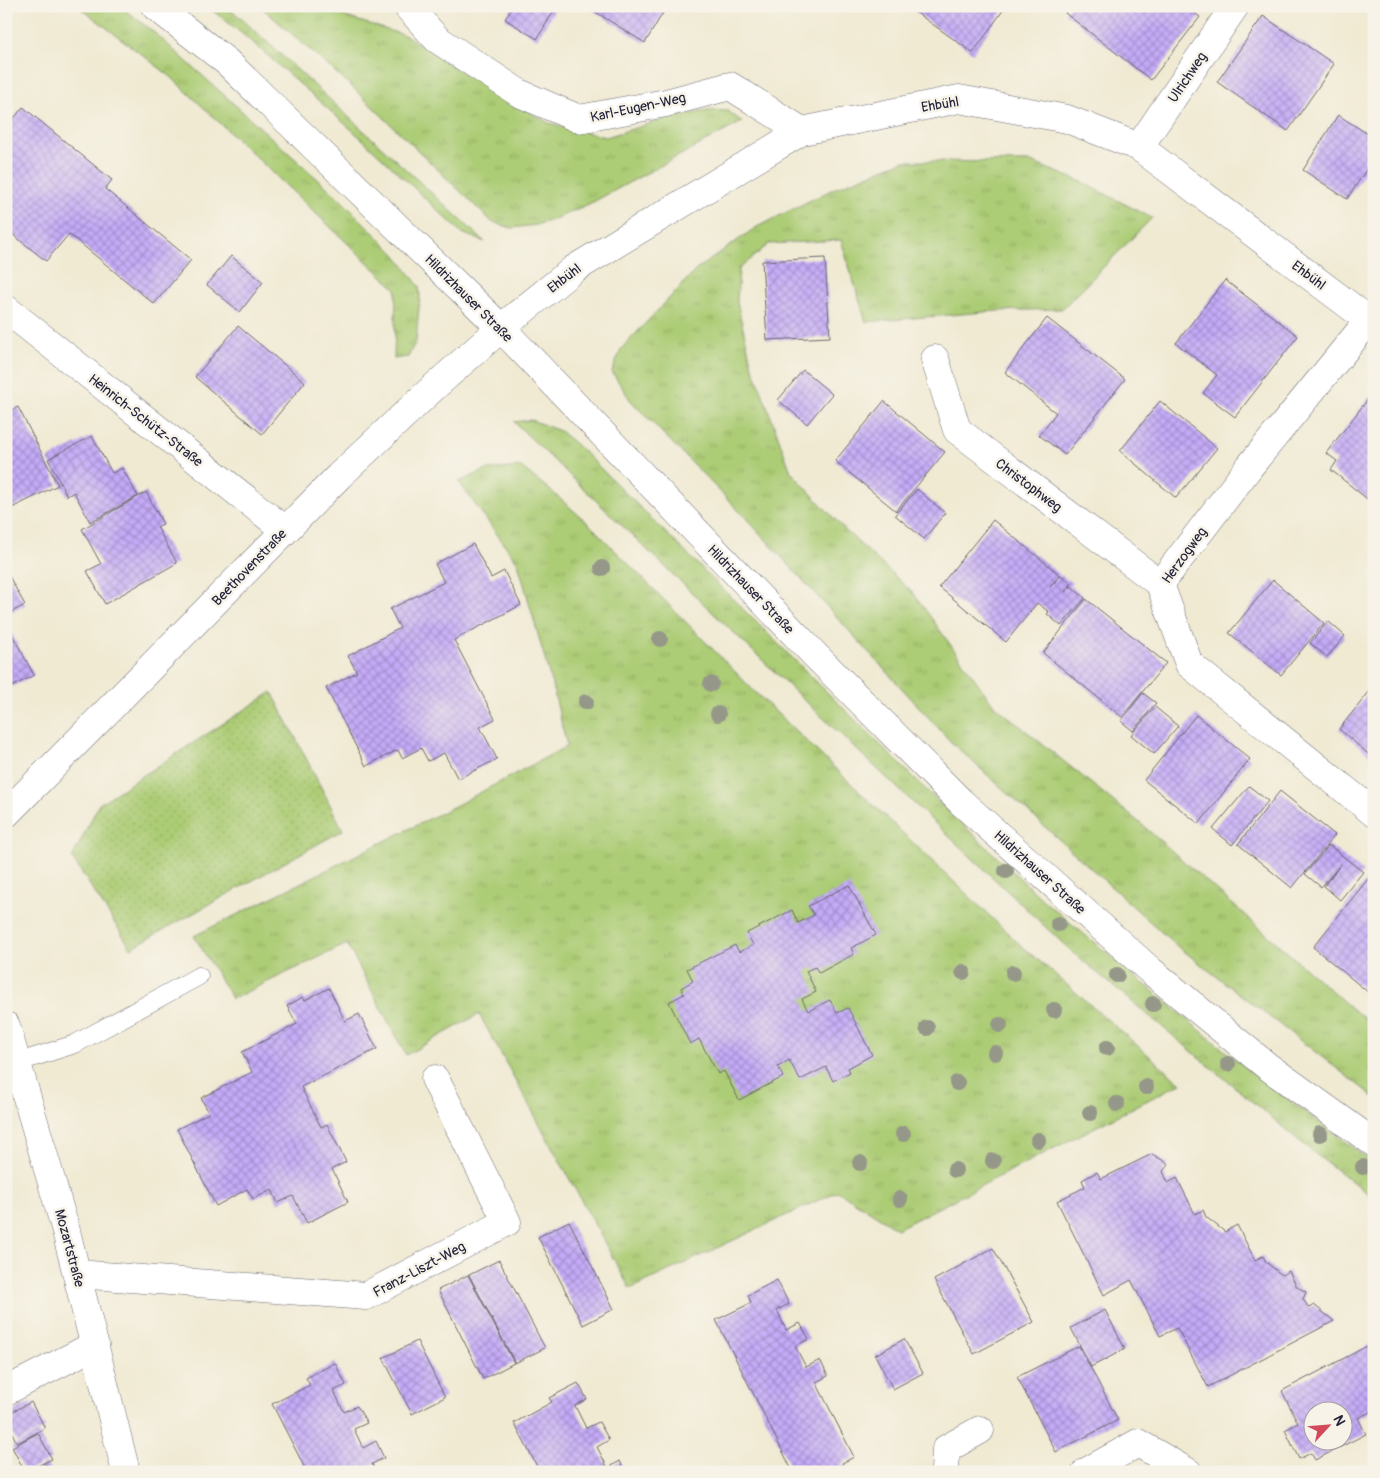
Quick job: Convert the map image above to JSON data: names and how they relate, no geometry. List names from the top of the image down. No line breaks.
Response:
{"streets":{"street":["Ulrichweg","Ehbühl","Karl-Eugen-Weg","Hildrizhauser Straße","Heinrich-Schütz-Straße","Christophweg","Herzogweg","Beethovenstraße","Mozartstraße","Franz-Liszt-Weg"]},"crossings":[["Ulrichweg","Ehbühl"],["Ehbühl","Karl-Eugen-Weg"],["Ehbühl","Hildrizhauser Straße"],["Ehbühl","Herzogweg"],["Ehbühl","Beethovenstraße"],["Hildrizhauser Straße","Beethovenstraße"],["Heinrich-Schütz-Straße","Beethovenstraße"],["Christophweg","Herzogweg"],["Mozartstraße","Franz-Liszt-Weg"]],"north":"top right"}
